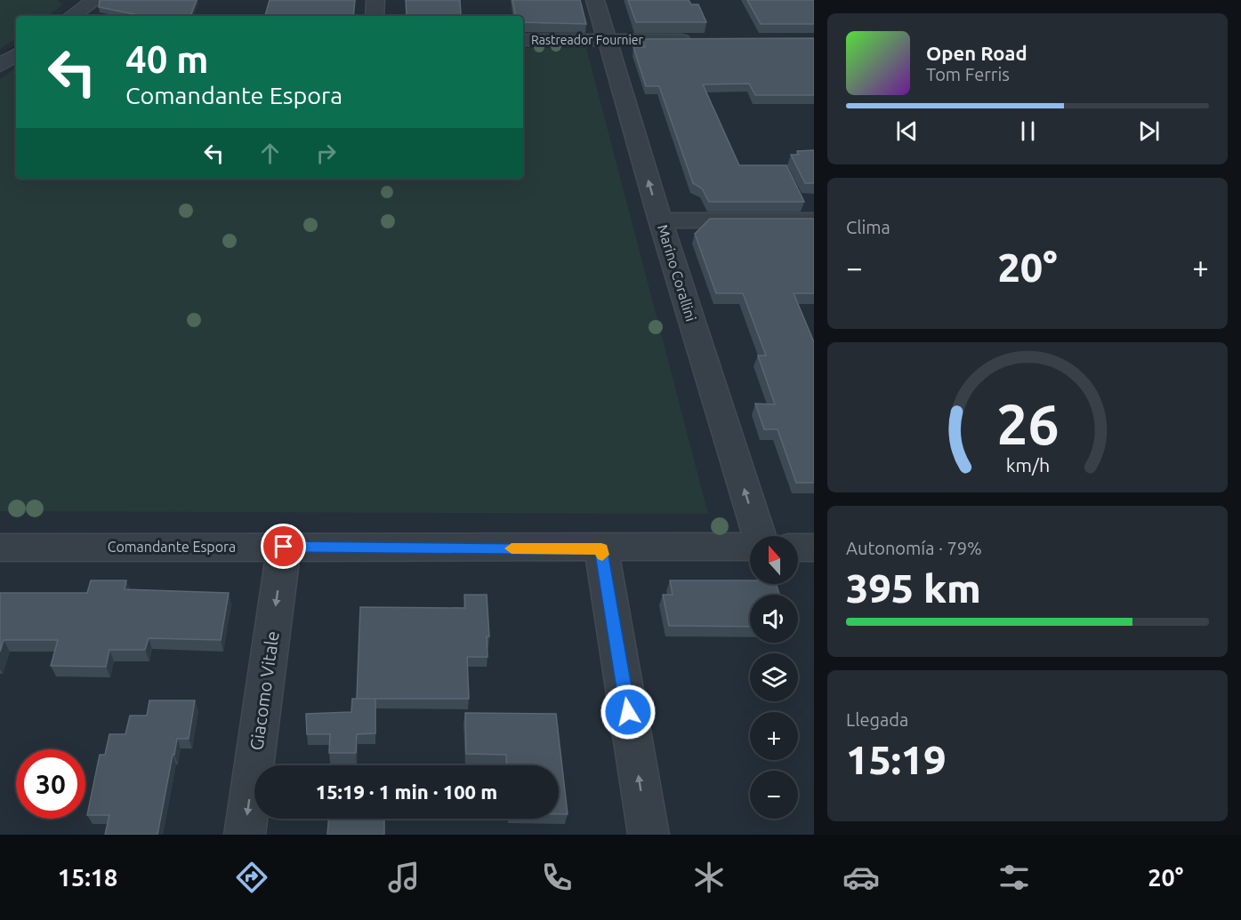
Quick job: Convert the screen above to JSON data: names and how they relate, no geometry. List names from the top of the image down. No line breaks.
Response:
{"streets":{"street":["Rastreador Fournier","Marino Corallini","Comandante Espora","Giacomo Vitale"]},"crossings":[["Rastreador Fournier","Marino Corallini"],["Comandante Espora","Giacomo Vitale"]],"one_way":["Marino Corallini","Giacomo Vitale"],"north":"top","page":{"turn":["40 m","Comandante Espora"],"song":["Open Road","Tom Ferris"],"tile":["Clima",["Autonomía · 79%","395 km"],["Llegada","15:19"]],"heat":["−","20°","+"],"map_buttons":["+","−"],"limit":"30","trip":"15:19 · 1 min · 100 m","tabs":["15:18","20°"],"gauge":["26","km/h"]}}
